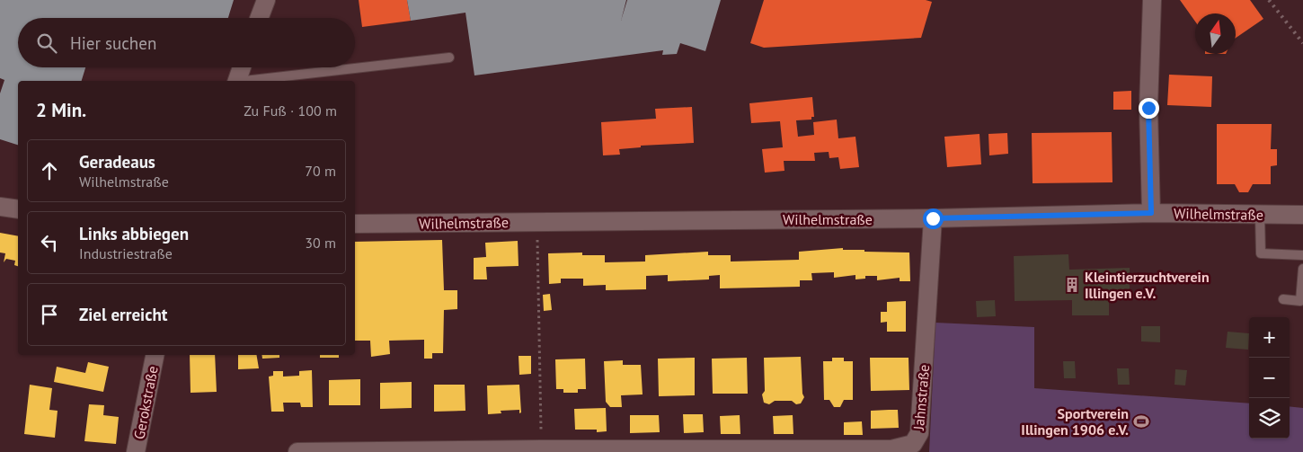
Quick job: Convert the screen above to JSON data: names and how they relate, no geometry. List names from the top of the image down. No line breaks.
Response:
{"streets":{"street":["Wilhelmstraße","Jahnstraße","Gerokstraße"]},"crossings":[["Wilhelmstraße","Jahnstraße"]],"places":{"building":["Kleintierzuchtverein Illingen e.V."],"sports":["Sportverein Illingen 1906 e.V."]},"north":"top","page":{"search":"Hier suchen","heading":["2 Min.","Zu Fuß · 100 m"],"list":[["Geradeaus","Wilhelmstraße","70 m"],["Links abbiegen","Industriestraße","30 m"],"Ziel erreicht"],"map_buttons":["+","−"]}}
